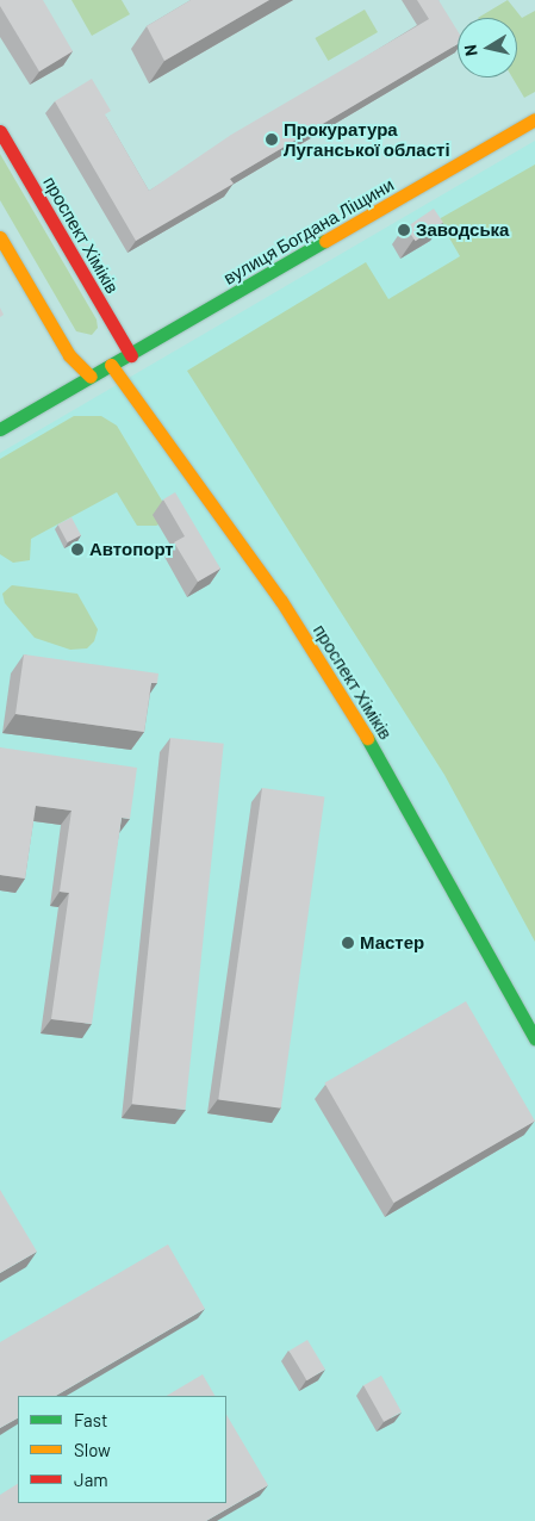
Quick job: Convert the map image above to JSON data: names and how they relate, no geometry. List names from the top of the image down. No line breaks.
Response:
{"streets":{"main road":["вулиця Богдана Ліщини","проспект Хіміків"]},"crossings":[["вулиця Богдана Ліщини","проспект Хіміків"]],"places":["Прокуратура Луганської області","Заводська","Автопорт","Мастер"],"legend":["Fast","Slow","Jam"],"north":"left"}
